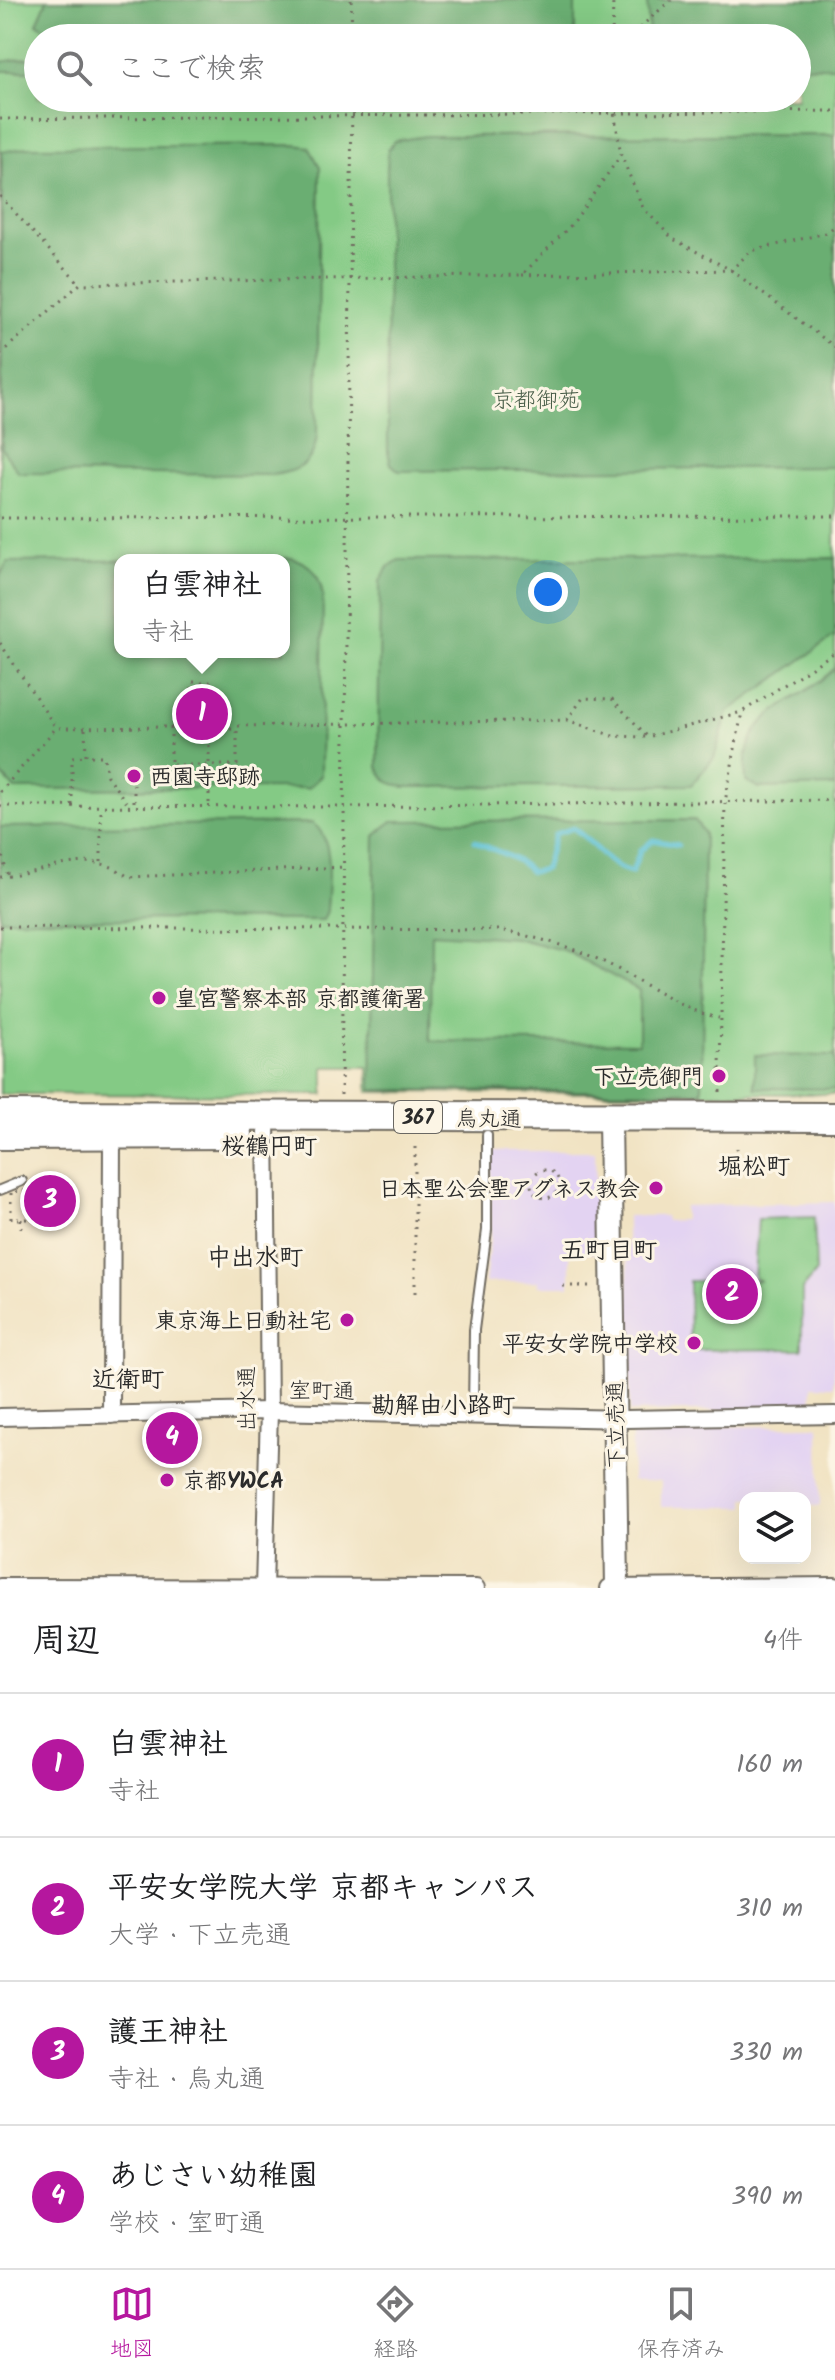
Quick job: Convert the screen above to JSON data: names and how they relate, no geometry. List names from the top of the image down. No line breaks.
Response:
{"streets":{"highway":["367","烏丸通"],"street":["室町通","出水通","下立売通"]},"crossings":[["烏丸通","出水通"],["烏丸通","下立売通"],["室町通","出水通"],["室町通","下立売通"]],"districts":["桜鶴円町","堀松町","五町目町","中出水町","近衛町","勘解由小路町"],"parks":["京都御苑"],"places":["西園寺邸跡","皇宮警察本部 京都護衛署","下立売御門","日本聖公会聖アグネス教会","東京海上日動社宅","平安女学院中学校","京都YWCA"],"page":{"search":"ここで検索","popup":["白雲神社","寺社"],"pins":["1","3","2","4"],"heading":["周辺","4件"],"list":[{"mark":"1","name":"白雲神社","note":"寺社","value":"160 m"},{"mark":"2","name":"平安女学院大学 京都キャンパス","note":"大学 · 下立売通","value":"310 m"},{"mark":"3","name":"護王神社","note":"寺社 · 烏丸通","value":"330 m"},{"mark":"4","name":"あじさい幼稚園","note":"学校 · 室町通","value":"390 m"}],"nav":["地図","経路","保存済み"]}}
